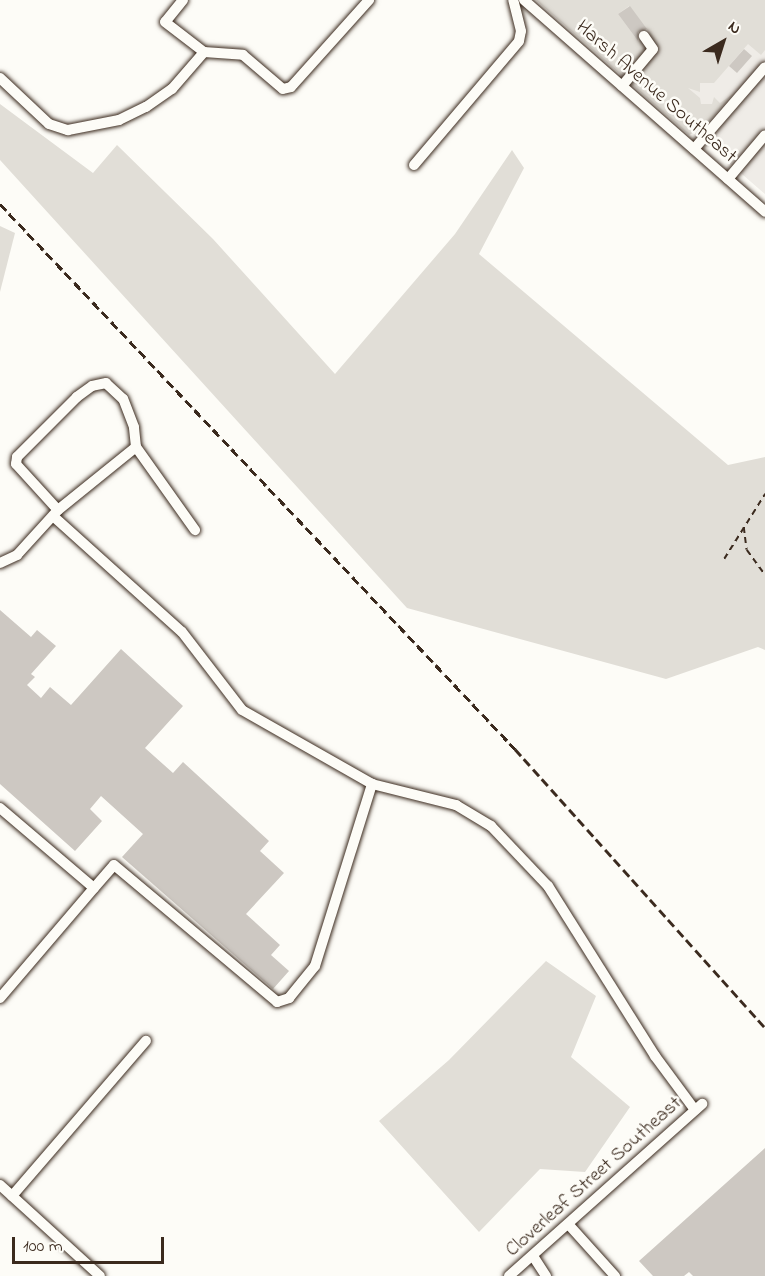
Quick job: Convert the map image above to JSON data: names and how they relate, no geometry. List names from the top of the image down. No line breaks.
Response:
{"streets":{"street":["Harsh Avenue Southeast","Cloverleaf Street Southeast"]},"scale_bar":"100 m","north":"top right"}
